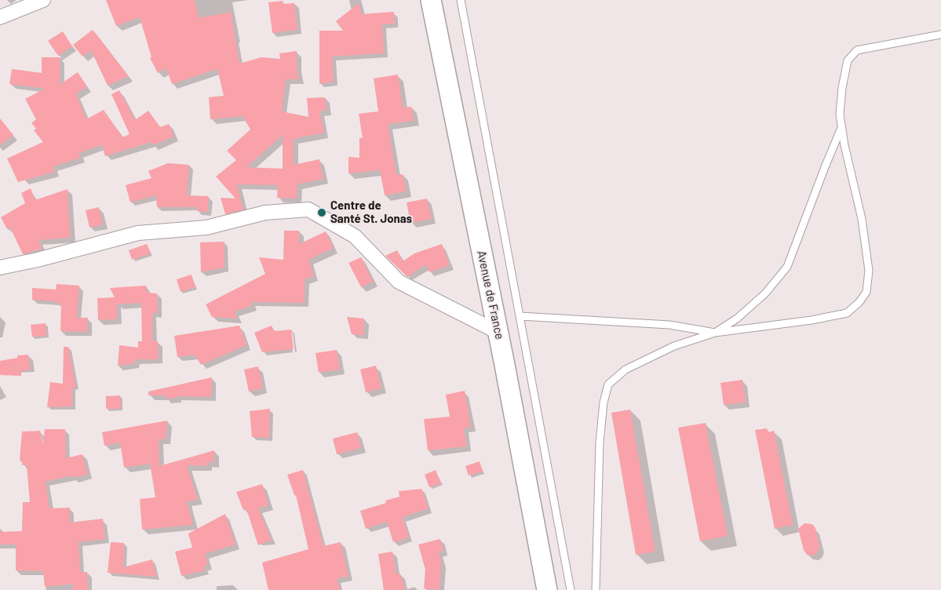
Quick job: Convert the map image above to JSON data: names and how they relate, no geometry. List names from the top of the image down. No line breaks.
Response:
{"streets":{"main road":["Avenue de France"]},"places":["Centre de Santé St. Jonas"]}
